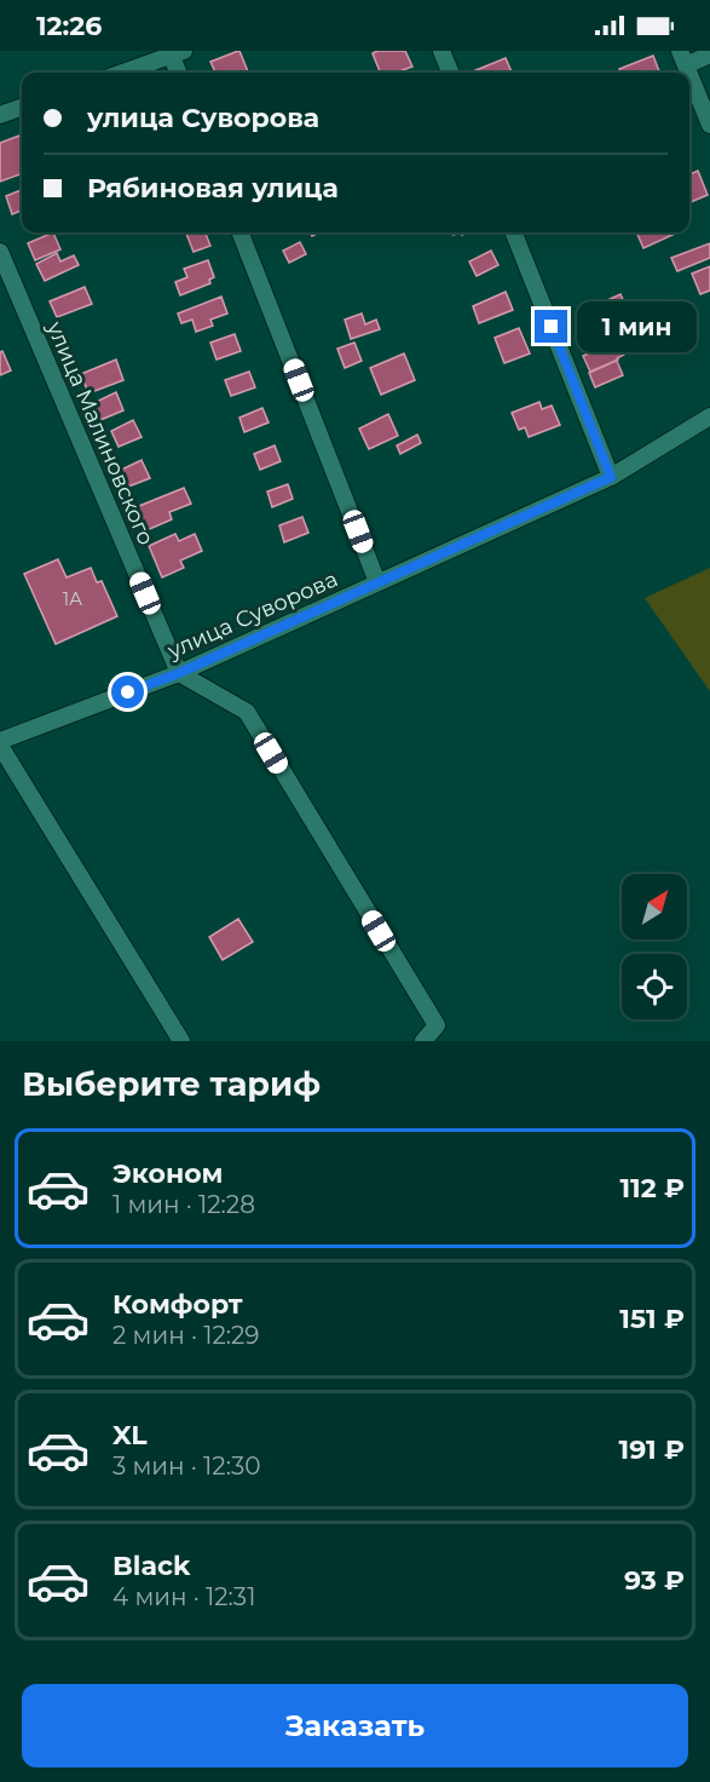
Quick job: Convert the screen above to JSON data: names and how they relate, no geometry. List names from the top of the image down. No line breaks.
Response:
{"streets":{"street":["улица Малиновского","улица Суворова"]},"crossings":[["улица Малиновского","улица Суворова"]],"house_numbers":["1А"],"north":"top right","page":{"status":"12:26","banner":["улица Суворова","Рябиновая улица"],"bubble":"1 мин","heading":"Выберите тариф","list":[{"name":"Эконом","note":"1 мин · 12:28","value":"112 ₽"},{"name":"Комфорт","note":"2 мин · 12:29","value":"151 ₽"},{"name":"XL","note":"3 мин · 12:30","value":"191 ₽"},{"name":"Black","note":"4 мин · 12:31","value":"93 ₽"}],"buttons":"Заказать"}}
